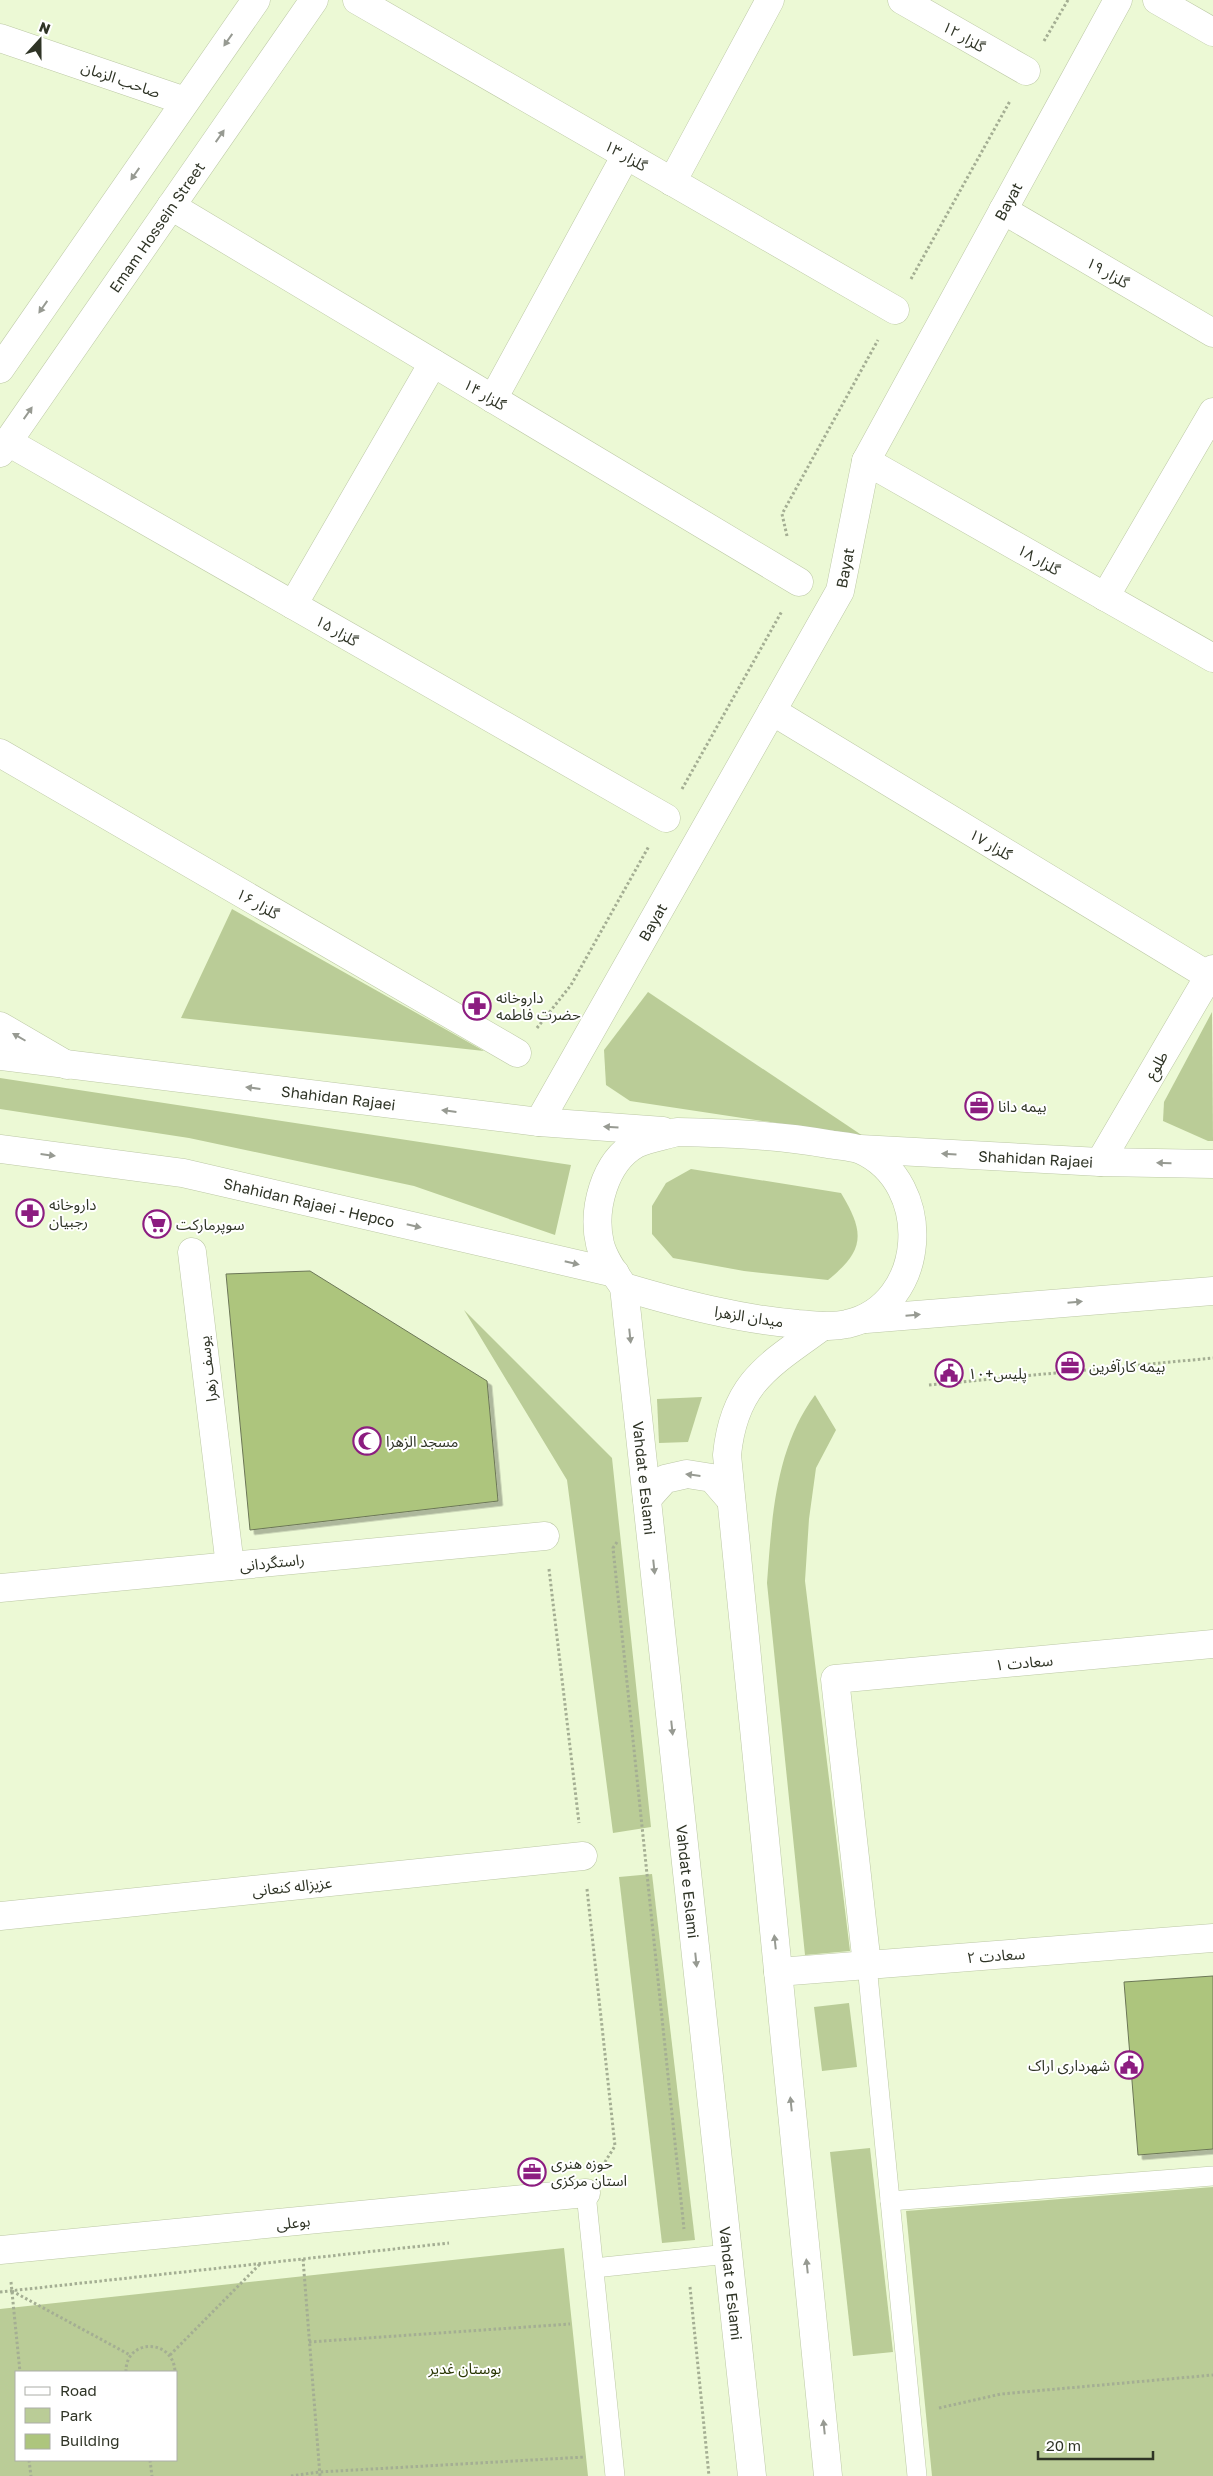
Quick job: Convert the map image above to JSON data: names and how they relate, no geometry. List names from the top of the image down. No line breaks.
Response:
{"streets":{"street":["گلزار ۱۲","صاحب الزمان","گلزار ۱۳","Bayat","Emam Hossein Street","گلزار ۱۹","گلزار ۱۴","گلزار ۱۸","گلزار ۱۵","گلزار ۱۷","گلزار ۱۶","طلوع","Shahidan Rajaei","Shahidan Rajaei - Hepco","میدان الزهرا","یوسف زهرا","Vahdat e Eslami","راستگردانی","سعادت ۱","عزیزاله کنعانی","سعادت ۲","بوعلی"]},"crossings":[["Bayat","گلزار ۱۹"],["Bayat","گلزار ۱۸"],["Bayat","گلزار ۱۷"],["Bayat","Shahidan Rajaei"],["Emam Hossein Street","گلزار ۱۴"],["Emam Hossein Street","گلزار ۱۵"],["گلزار ۱۷","طلوع"],["طلوع","Shahidan Rajaei"],["Shahidan Rajaei","میدان الزهرا"],["Shahidan Rajaei - Hepco","میدان الزهرا"],["Shahidan Rajaei - Hepco","Vahdat e Eslami"],["میدان الزهرا","Vahdat e Eslami"],["یوسف زهرا","راستگردانی"],["سعادت ۱","سعادت ۲"]],"one_way":["Shahidan Rajaei - Hepco"],"parks":["بوستان غدیر"],"places":{"pharmacy":["داروخانه حضرت فاطمه","داروخانه رجبیان"],"office":["بیمه دانا","بیمه کارآفرین","حوزه هنری استان مرکزی"],"supermarket":["سوپرمارکت"],"public building":["پلیس+۱۰","شهرداری اراک"],"mosque":["مسجد الزهرا"]},"legend":["Road","Park","Building"],"scale_bar":"20 m","north":"top"}
